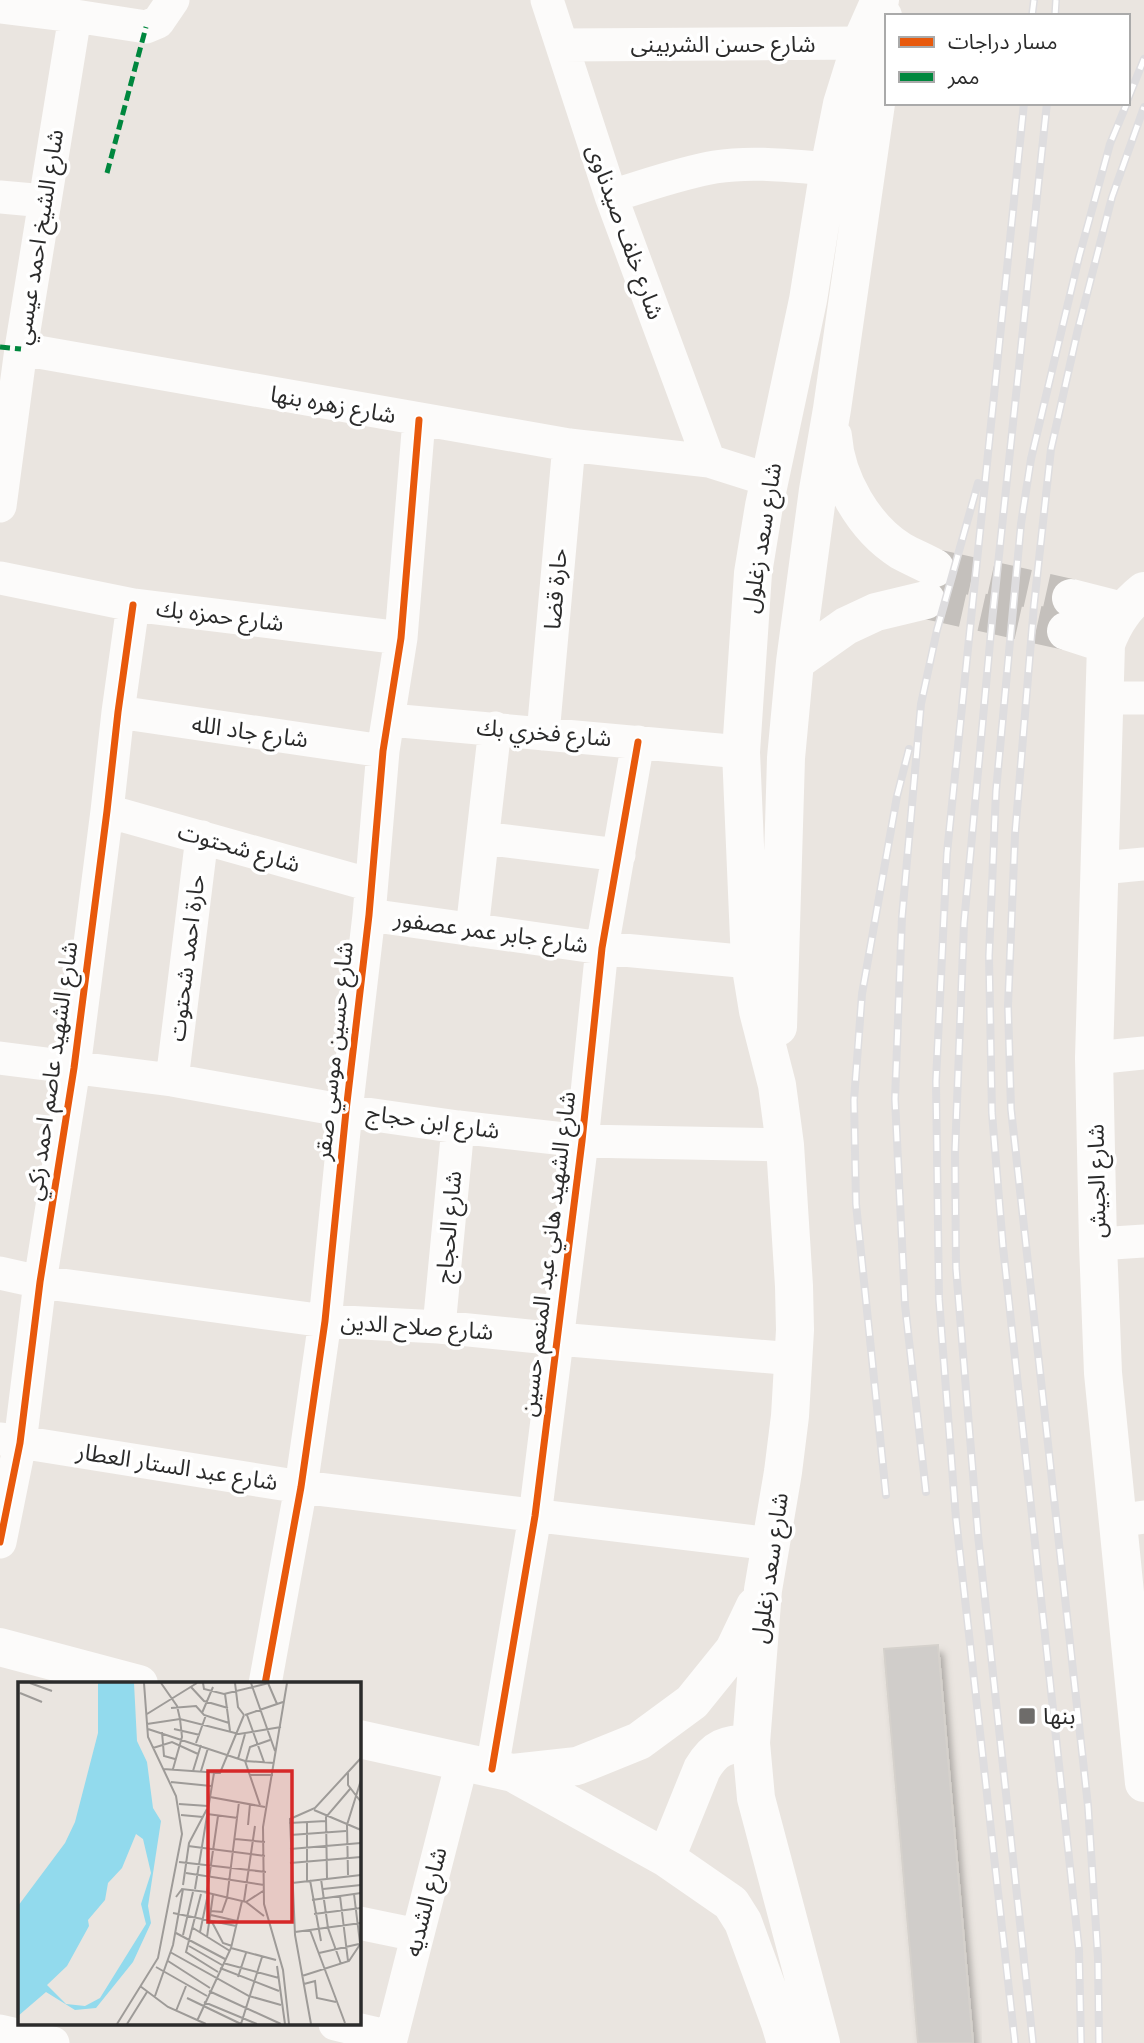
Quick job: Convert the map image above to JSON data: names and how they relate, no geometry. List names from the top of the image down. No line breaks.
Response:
{"streets":{"main road":["شارع سعد زغلول","شارع الجيش"],"street":["شارع حسن الشربينى","شارع خلف صيدناوى","شارع الشيخ احمد عيسي","شارع زهره بنها","حارة قضا","شارع حمزه بك","شارع جاد الله","شارع فخري بك","شارع شحتوت","شارع جابر عمر عصفور","حارة احمد شحتوت","شارع حسين موسي صقر","شارع الشهيد عاصم احمد زكي","شارع ابن حجاج","شارع الحجاج","شارع الشهيد هاني عبد المنعم حسين","شارع صلاح الدين","شارع عبد الستار العطار","شارع الشديه"]},"crossings":[["شارع حسن الشربينى","شارع خلف صيدناوى"],["شارع حسن الشربينى","شارع سعد زغلول"],["شارع خلف صيدناوى","شارع زهره بنها"],["شارع الشيخ احمد عيسي","شارع زهره بنها"],["شارع زهره بنها","شارع سعد زغلول"],["شارع زهره بنها","حارة قضا"],["شارع زهره بنها","شارع حسين موسي صقر"],["شارع سعد زغلول","شارع فخري بك"],["شارع سعد زغلول","شارع جابر عمر عصفور"],["شارع سعد زغلول","شارع ابن حجاج"],["شارع سعد زغلول","شارع صلاح الدين"],["شارع سعد زغلول","شارع عبد الستار العطار"],["حارة قضا","شارع فخري بك"],["شارع حمزه بك","شارع حسين موسي صقر"],["شارع حمزه بك","شارع الشهيد عاصم احمد زكي"],["شارع جاد الله","شارع فخري بك"],["شارع جاد الله","شارع حسين موسي صقر"],["شارع جاد الله","شارع الشهيد عاصم احمد زكي"],["شارع فخري بك","شارع حسين موسي صقر"],["شارع فخري بك","شارع الشهيد هاني عبد المنعم حسين"],["شارع شحتوت","شارع جابر عمر عصفور"],["شارع شحتوت","حارة احمد شحتوت"],["شارع شحتوت","شارع حسين موسي صقر"],["شارع شحتوت","شارع الشهيد عاصم احمد زكي"],["شارع جابر عمر عصفور","شارع حسين موسي صقر"],["شارع جابر عمر عصفور","شارع الشهيد هاني عبد المنعم حسين"],["حارة احمد شحتوت","شارع ابن حجاج"],["شارع حسين موسي صقر","شارع ابن حجاج"],["شارع حسين موسي صقر","شارع صلاح الدين"],["شارع حسين موسي صقر","شارع عبد الستار العطار"],["شارع الشهيد عاصم احمد زكي","شارع ابن حجاج"],["شارع الشهيد عاصم احمد زكي","شارع صلاح الدين"],["شارع الشهيد عاصم احمد زكي","شارع عبد الستار العطار"],["شارع ابن حجاج","شارع الحجاج"],["شارع ابن حجاج","شارع الشهيد هاني عبد المنعم حسين"],["شارع الحجاج","شارع صلاح الدين"],["شارع الشهيد هاني عبد المنعم حسين","شارع صلاح الدين"],["شارع الشهيد هاني عبد المنعم حسين","شارع عبد الستار العطار"],["شارع الشهيد هاني عبد المنعم حسين","شارع الشديه"]],"places":{"transit":["بنها"]},"legend":["مسار دراجات","ممر"]}
